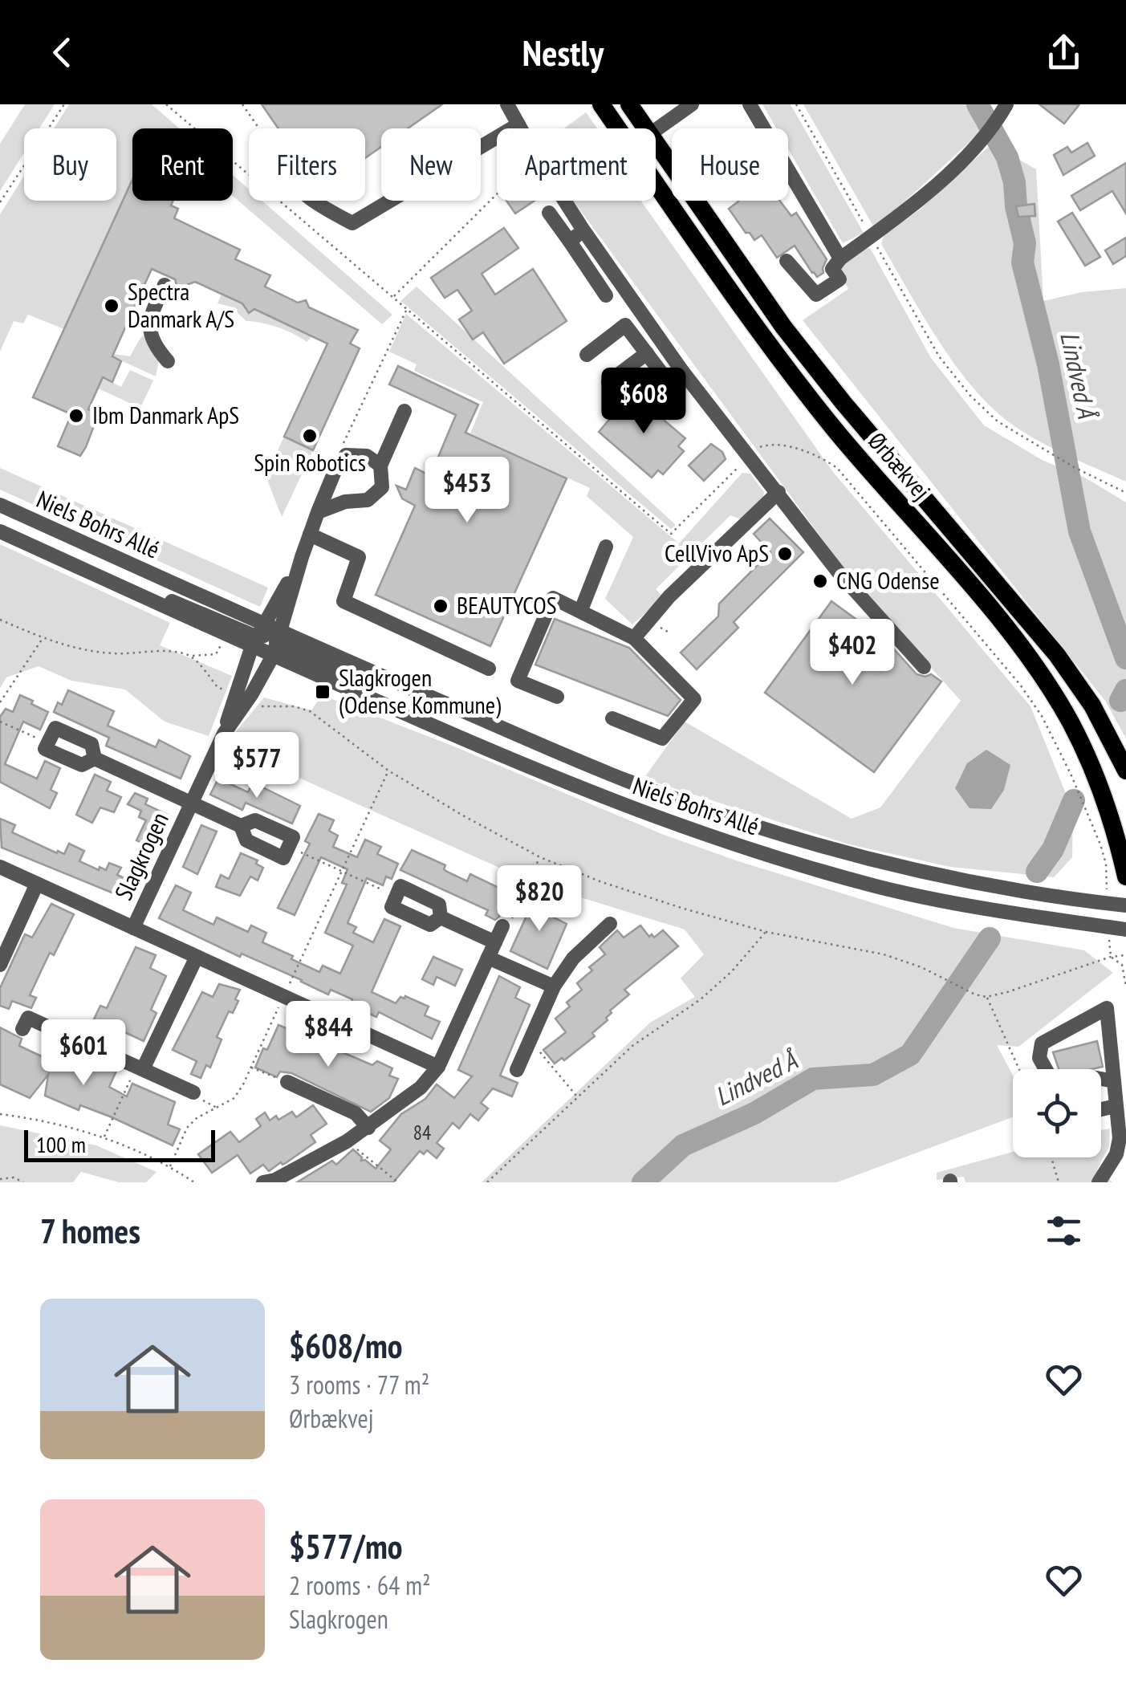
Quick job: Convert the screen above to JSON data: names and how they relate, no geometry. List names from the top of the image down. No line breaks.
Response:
{"streets":{"main road":["Ørbækvej"],"street":["Niels Bohrs Allé","Slagkrogen"]},"crossings":[["Niels Bohrs Allé","Slagkrogen"]],"water":["Lindved Å"],"places":{"other":["Spectra Danmark A/S","Ibm Danmark ApS","Spin Robotics","CellVivo ApS","CNG Odense","BEAUTYCOS"],"transit":["Slagkrogen (Odense Kommune)"]},"house_numbers":["84"],"scale_bar":"100 m","page":{"header":"Nestly","chip":["Buy","Rent","Filters","New","Apartment","House"],"price":["$608","$453","$402","$577","$820","$844","$601"],"scale":"100 m","heading":"7 homes","list":[{"name":"$608/mo","note":"3 rooms · 77 m² · Ørbækvej"},{"name":"$577/mo","note":"2 rooms · 64 m² · Slagkrogen"}]}}
